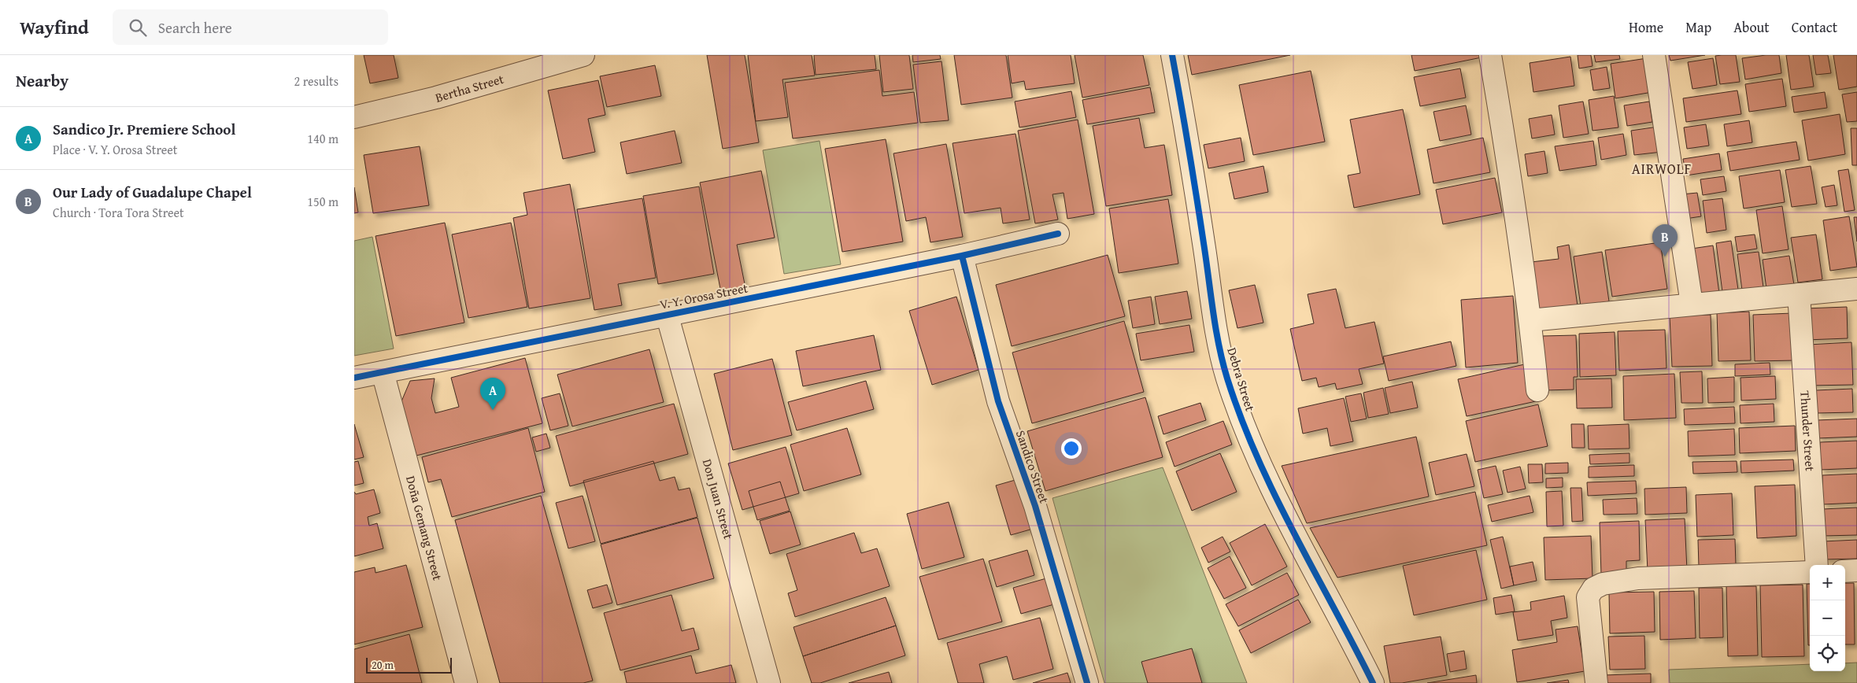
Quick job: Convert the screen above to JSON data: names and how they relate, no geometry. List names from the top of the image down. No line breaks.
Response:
{"streets":{"street":["Bertha Street","V. Y. Orosa Street","Debra Street","Thunder Street","Sandico Street","Don Juan Street","Doña Gemang Street"]},"crossings":[["V. Y. Orosa Street","Sandico Street"],["V. Y. Orosa Street","Don Juan Street"],["V. Y. Orosa Street","Doña Gemang Street"]],"districts":["AIRWOLF"],"scale_bar":"20 m","page":{"header":"Wayfind","search":"Search here","nav":["Home","Map","About","Contact"],"heading":["Nearby","2 results"],"list":[{"mark":"A","name":"Sandico Jr. Premiere School","note":"Place · V. Y. Orosa Street","value":"140 m"},{"mark":"B","name":"Our Lady of Guadalupe Chapel","note":"Church · Tora Tora Street","value":"150 m"}],"pins":["B","A"],"map_buttons":["+","−"],"scale":"20 m"}}
